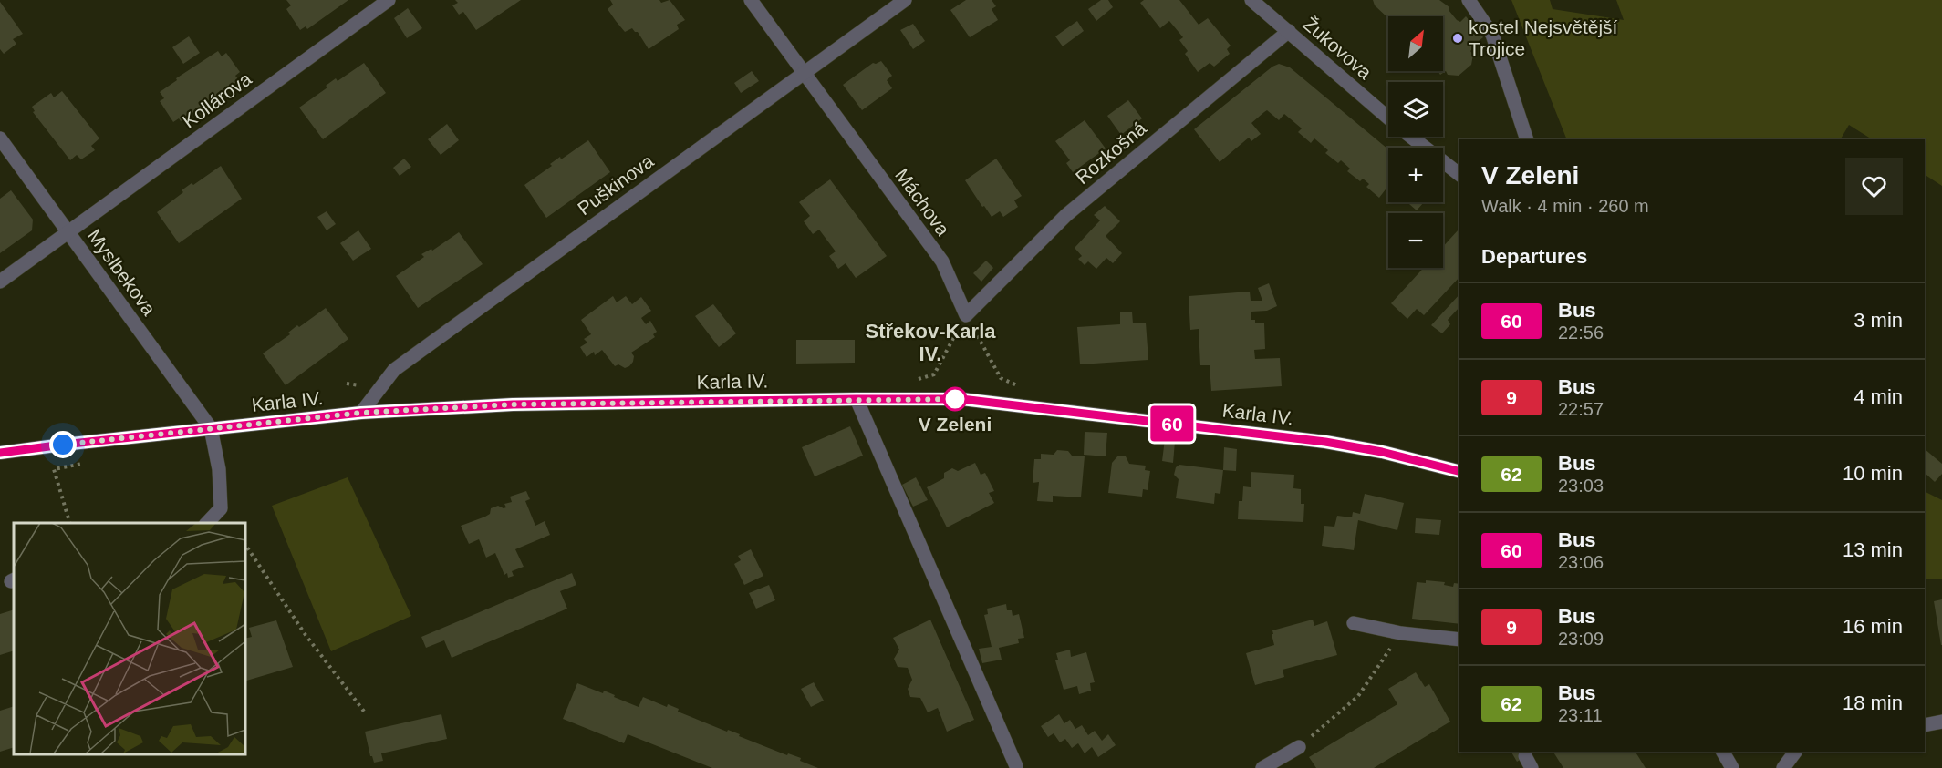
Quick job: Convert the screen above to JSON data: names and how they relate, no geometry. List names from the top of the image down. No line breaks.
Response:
{"streets":{"street":["Žukovova","Kollárova","Rozkošná","Puškinova","Máchova","Myslbekova","Karla IV."]},"crossings":[["Žukovova","Rozkošná"],["Kollárova","Myslbekova"],["Rozkošná","Máchova"],["Puškinova","Máchova"],["Puškinova","Karla IV."],["Myslbekova","Karla IV."]],"districts":["Střekov-Karla IV."],"places":["kostel Nejsvětější Trojice","V Zeleni"],"lines":["bus line 60"],"north":"top right","page":{"on_map":"60","map_buttons":["+","−"],"heading":[["V Zeleni","Walk · 4 min · 260 m"],"Departures"],"list":[{"mark":"60","name":"Bus","note":"22:56","value":"3 min"},{"mark":"9","name":"Bus","note":"22:57","value":"4 min"},{"mark":"62","name":"Bus","note":"23:03","value":"10 min"},{"mark":"60","name":"Bus","note":"23:06","value":"13 min"},{"mark":"9","name":"Bus","note":"23:09","value":"16 min"},{"mark":"62","name":"Bus","note":"23:11","value":"18 min"}]}}
